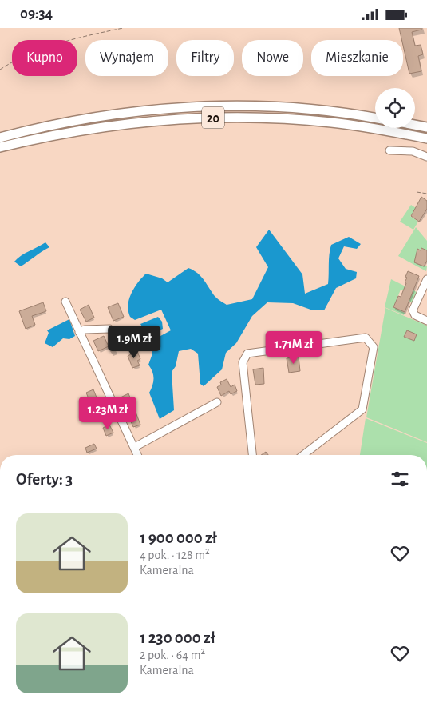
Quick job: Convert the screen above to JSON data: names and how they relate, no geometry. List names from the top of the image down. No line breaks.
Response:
{"streets":{"main road":["20"]},"page":{"status":"09:34","chip":["Kupno","Wynajem","Filtry","Nowe","Mieszkanie"],"price":["1.9M zł","1.71M zł","1.23M zł"],"heading":"Oferty: 3","list":[{"name":"1 900 000 zł","note":"4 pok. · 128 m² · Kameralna"},{"name":"1 230 000 zł","note":"2 pok. · 64 m² · Kameralna"}]}}
